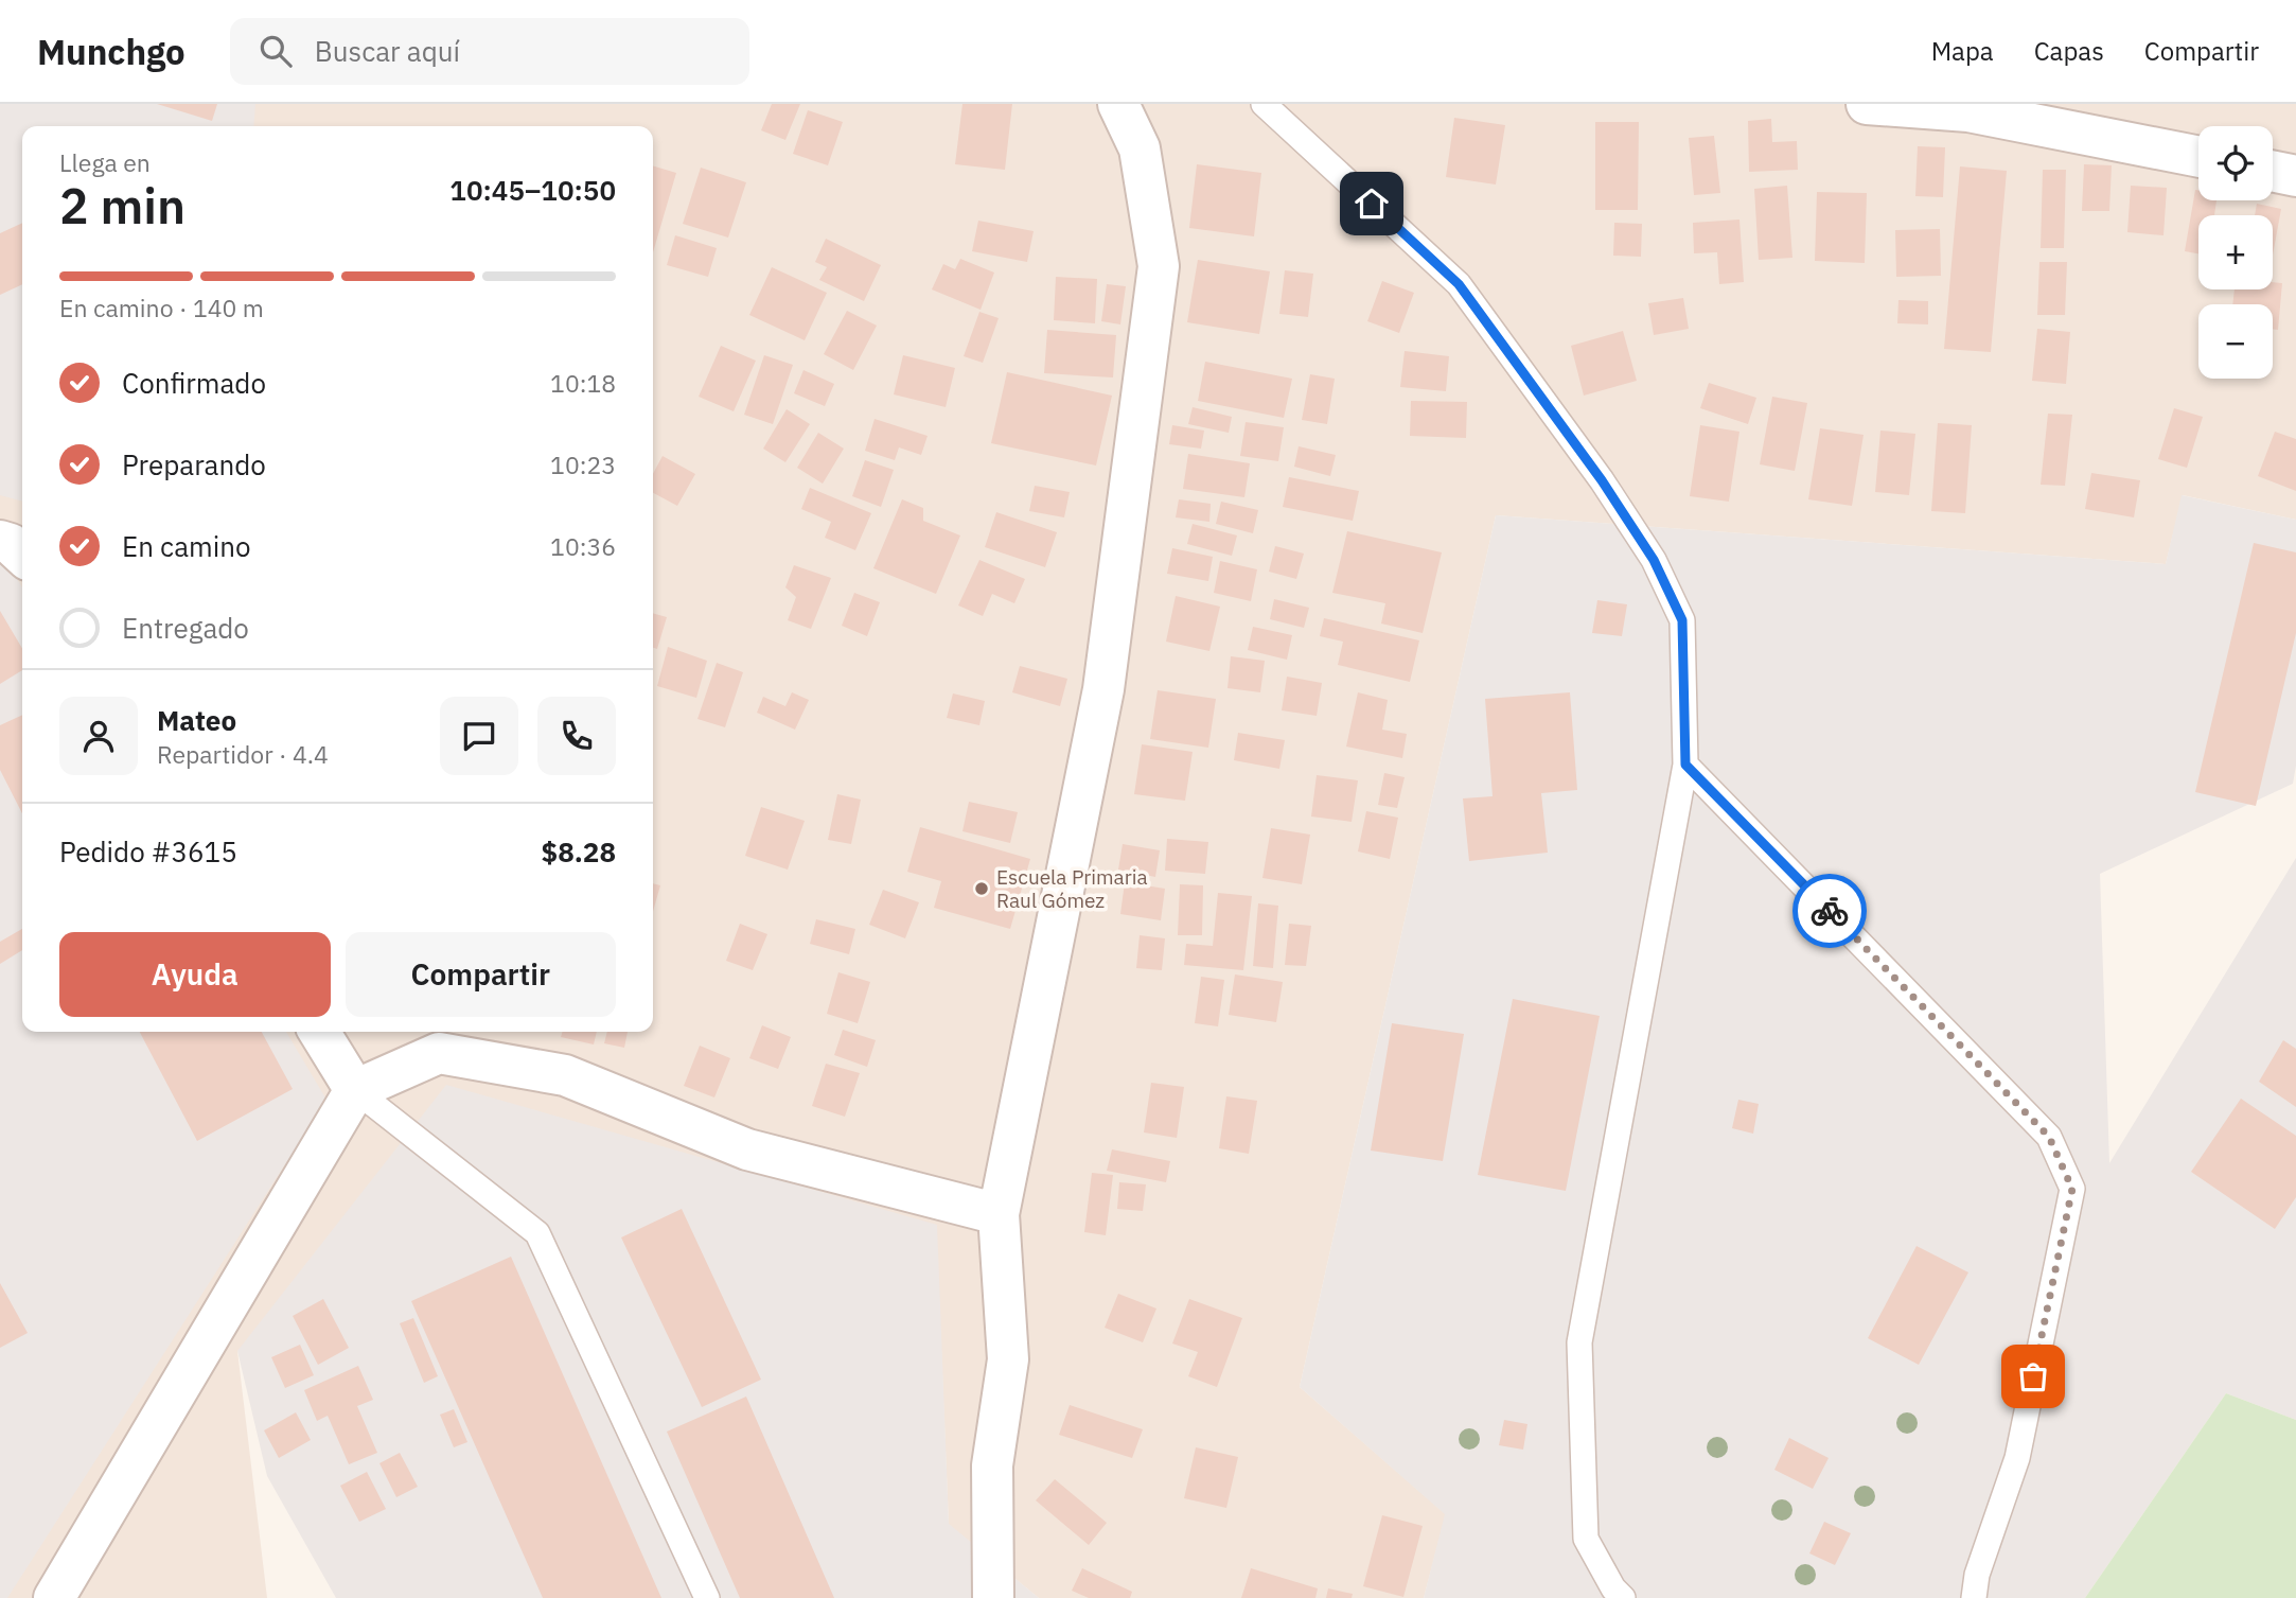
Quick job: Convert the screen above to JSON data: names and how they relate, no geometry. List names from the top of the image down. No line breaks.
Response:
{"places":["Escuela Primaria Raul Gómez"],"page":{"header":"Munchgo","search":"Buscar aquí","nav":["Mapa","Capas","Compartir"],"map_buttons":["+","−"],"heading":["2 min","Llega en","10:45–10:50"],"panel":["Mateo","Repartidor · 4.4","Pedido #3615","$8.28"],"bar":"En camino · 140 m","list":[["Confirmado","10:18"],["Preparando","10:23"],["En camino","10:36"],"Entregado"],"buttons":["Ayuda","Compartir"]}}
